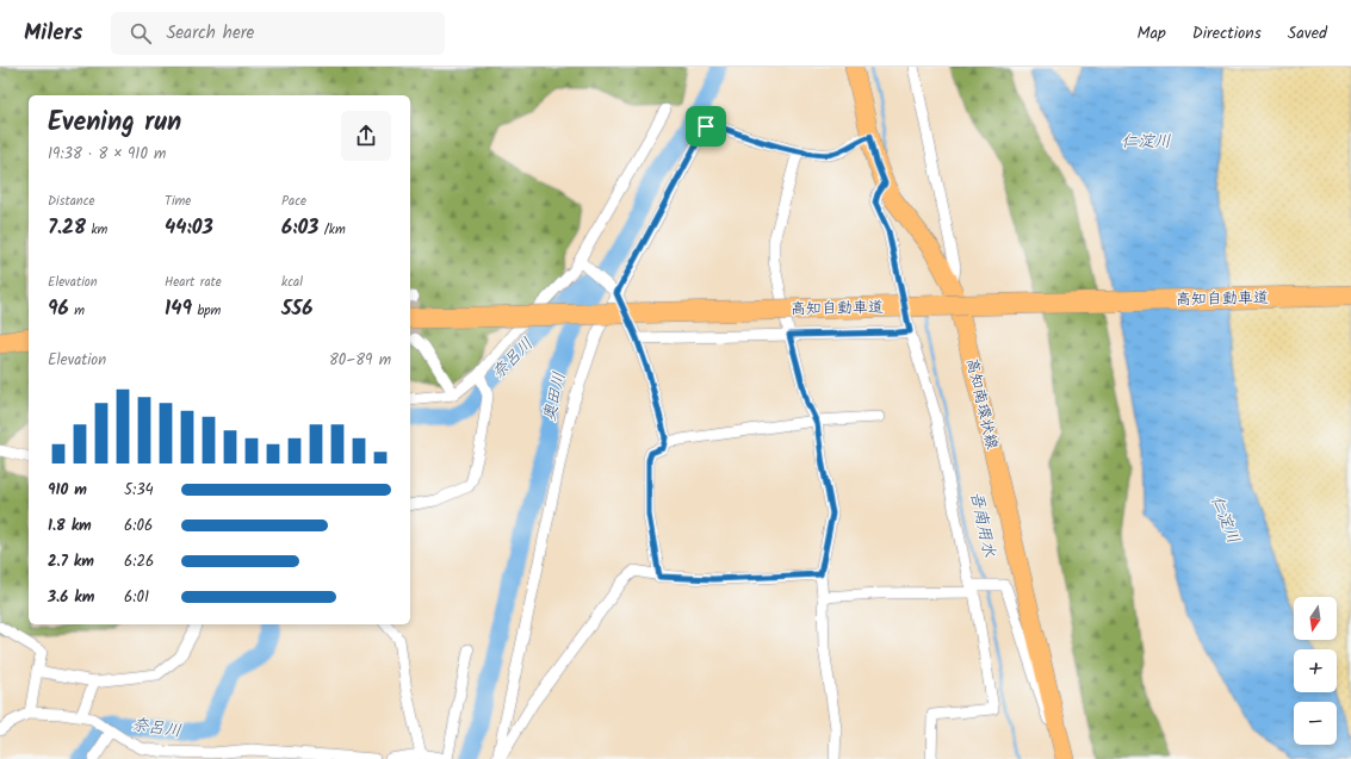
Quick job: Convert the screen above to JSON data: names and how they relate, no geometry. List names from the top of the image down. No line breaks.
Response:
{"streets":{"highway":["高知自動車道"],"main road":["高知南環状線"]},"water":["仁淀川","奈呂川","奥田川","吾南用水"],"north":"bottom","page":{"header":"Milers","search":"Search here","nav":["Map","Directions","Saved"],"heading":["Evening run","19:38 · 8 × 910 m"],"stats":[["Distance","7.28 km"],["Time","44:03"],["Pace","6:03 /km"],["Elevation","96 m"],["Heart rate","149 bpm"],["kcal","556"]],"chart":["Elevation","80–89 m"],"list":[{"name":"910 m","note":"5:34"},{"name":"1.8 km","note":"6:06"},{"name":"2.7 km","note":"6:26"},{"name":"3.6 km","note":"6:01"}],"map_buttons":["+","−"]}}
